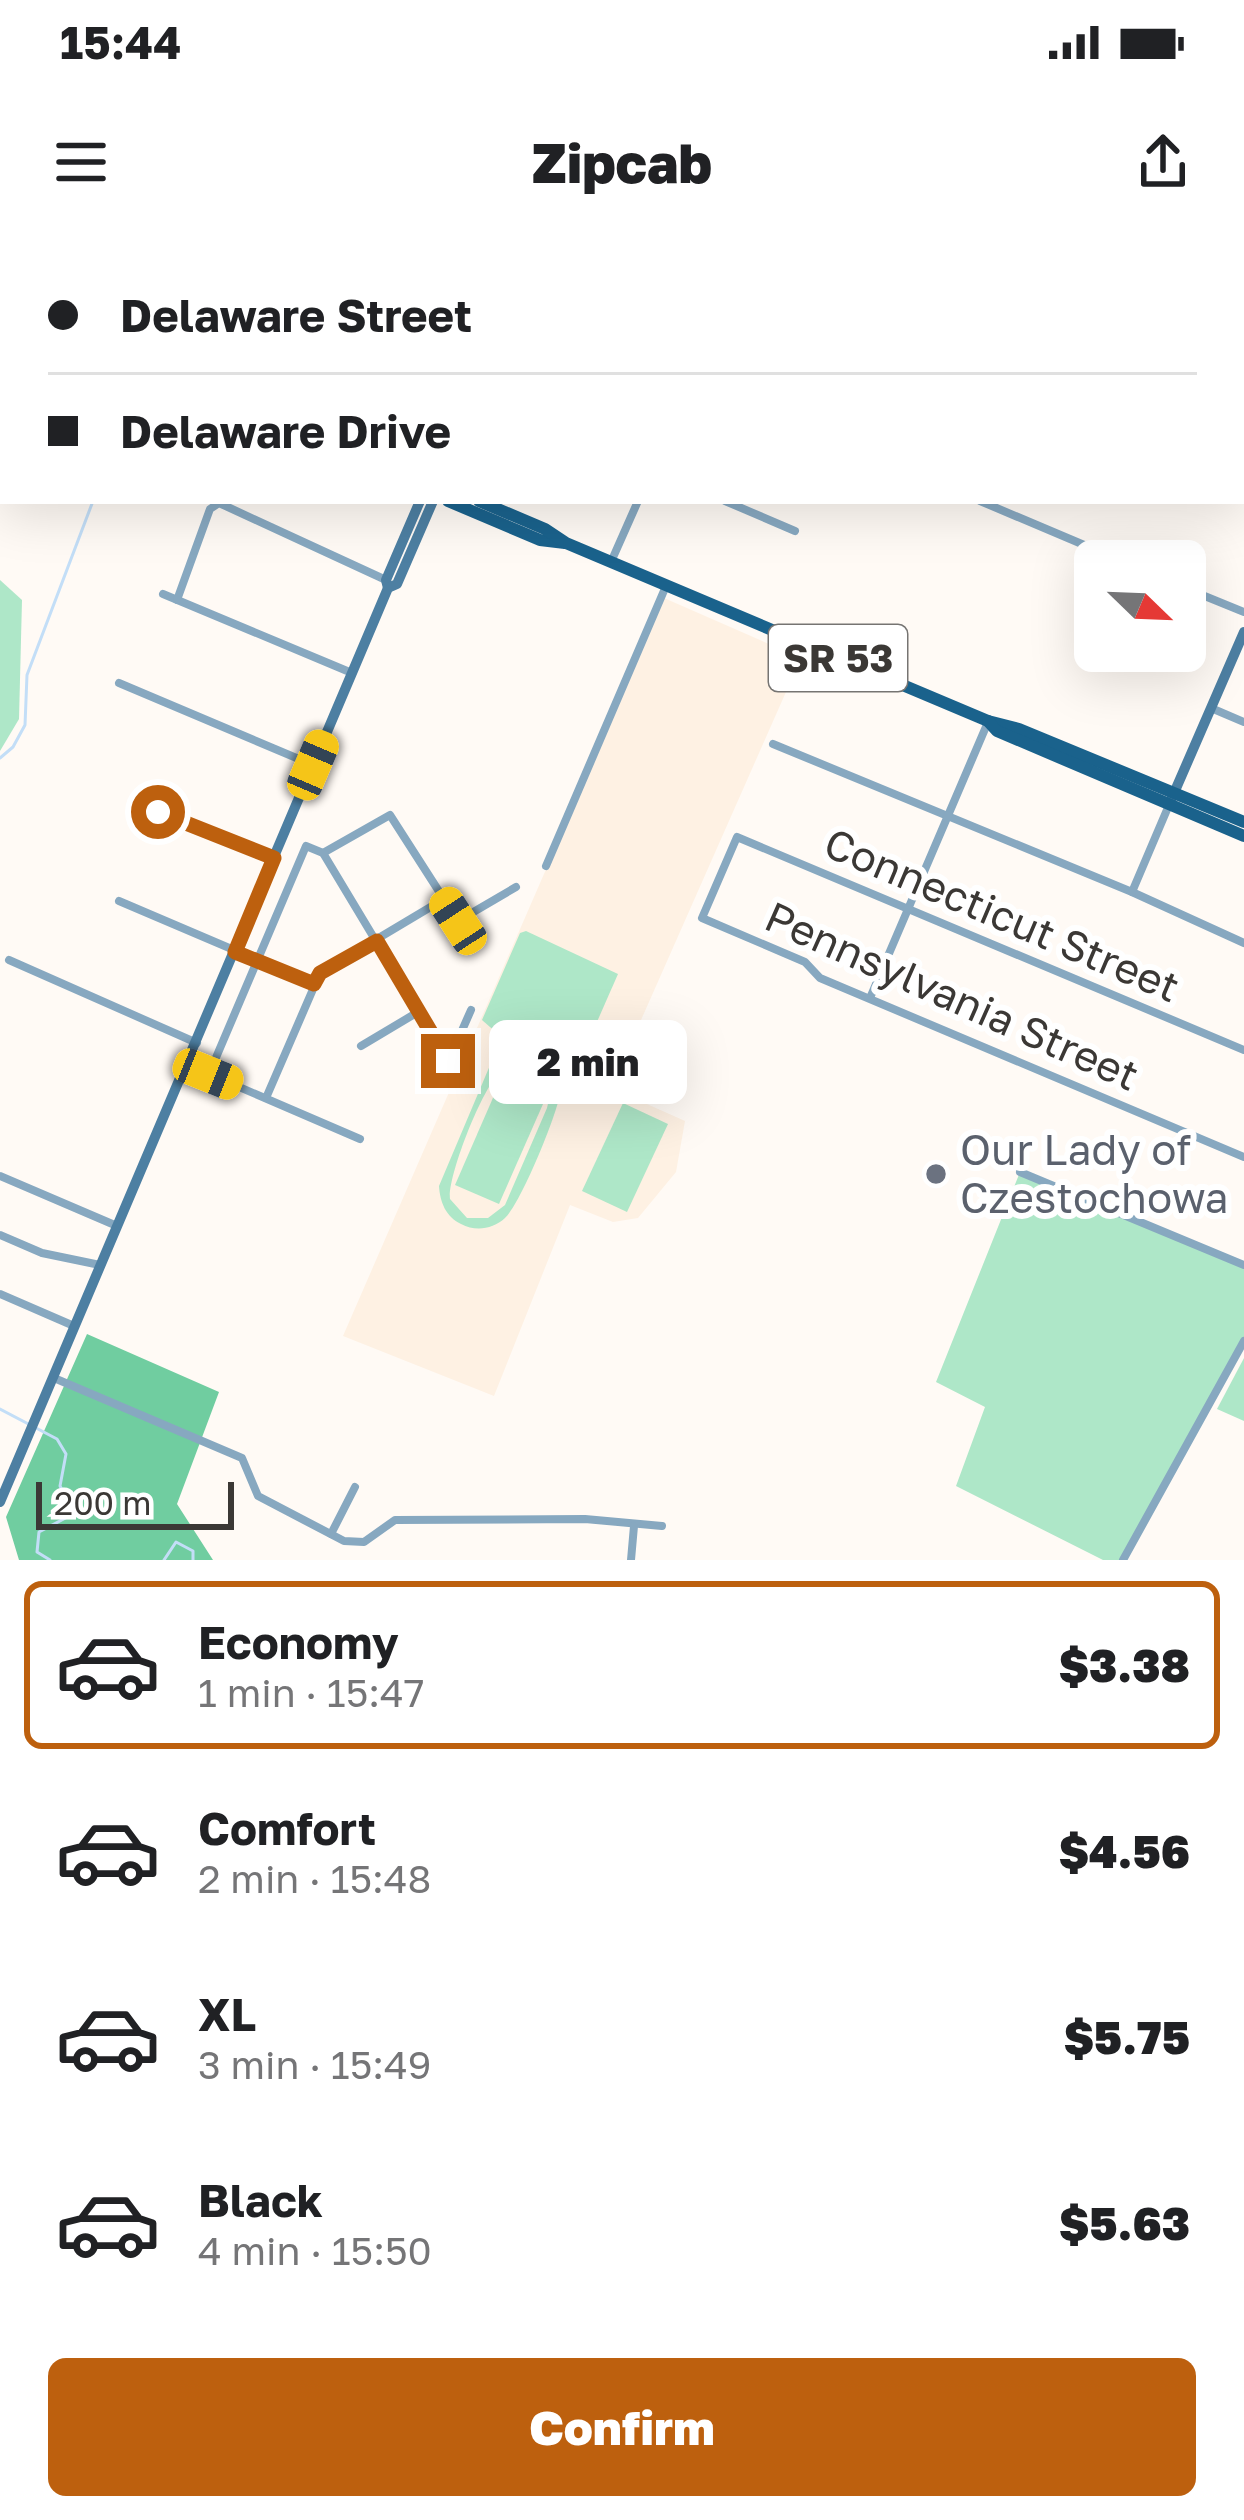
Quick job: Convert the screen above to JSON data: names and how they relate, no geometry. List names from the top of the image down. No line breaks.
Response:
{"streets":{"main road":["SR 53"],"street":["Connecticut Street","Pennsylvania Street"]},"crossings":[["Connecticut Street","Pennsylvania Street"]],"places":["Our Lady of Czestochowa"],"scale_bar":"200 m","north":"bottom right","page":{"status":"15:44","header":"Zipcab","banner":["Delaware Street","Delaware Drive"],"bubble":"2 min","scale":"200 m","list":[{"name":"Economy","note":"1 min · 15:47","value":"$3.38"},{"name":"Comfort","note":"2 min · 15:48","value":"$4.56"},{"name":"XL","note":"3 min · 15:49","value":"$5.75"},{"name":"Black","note":"4 min · 15:50","value":"$5.63"}],"buttons":"Confirm"}}
